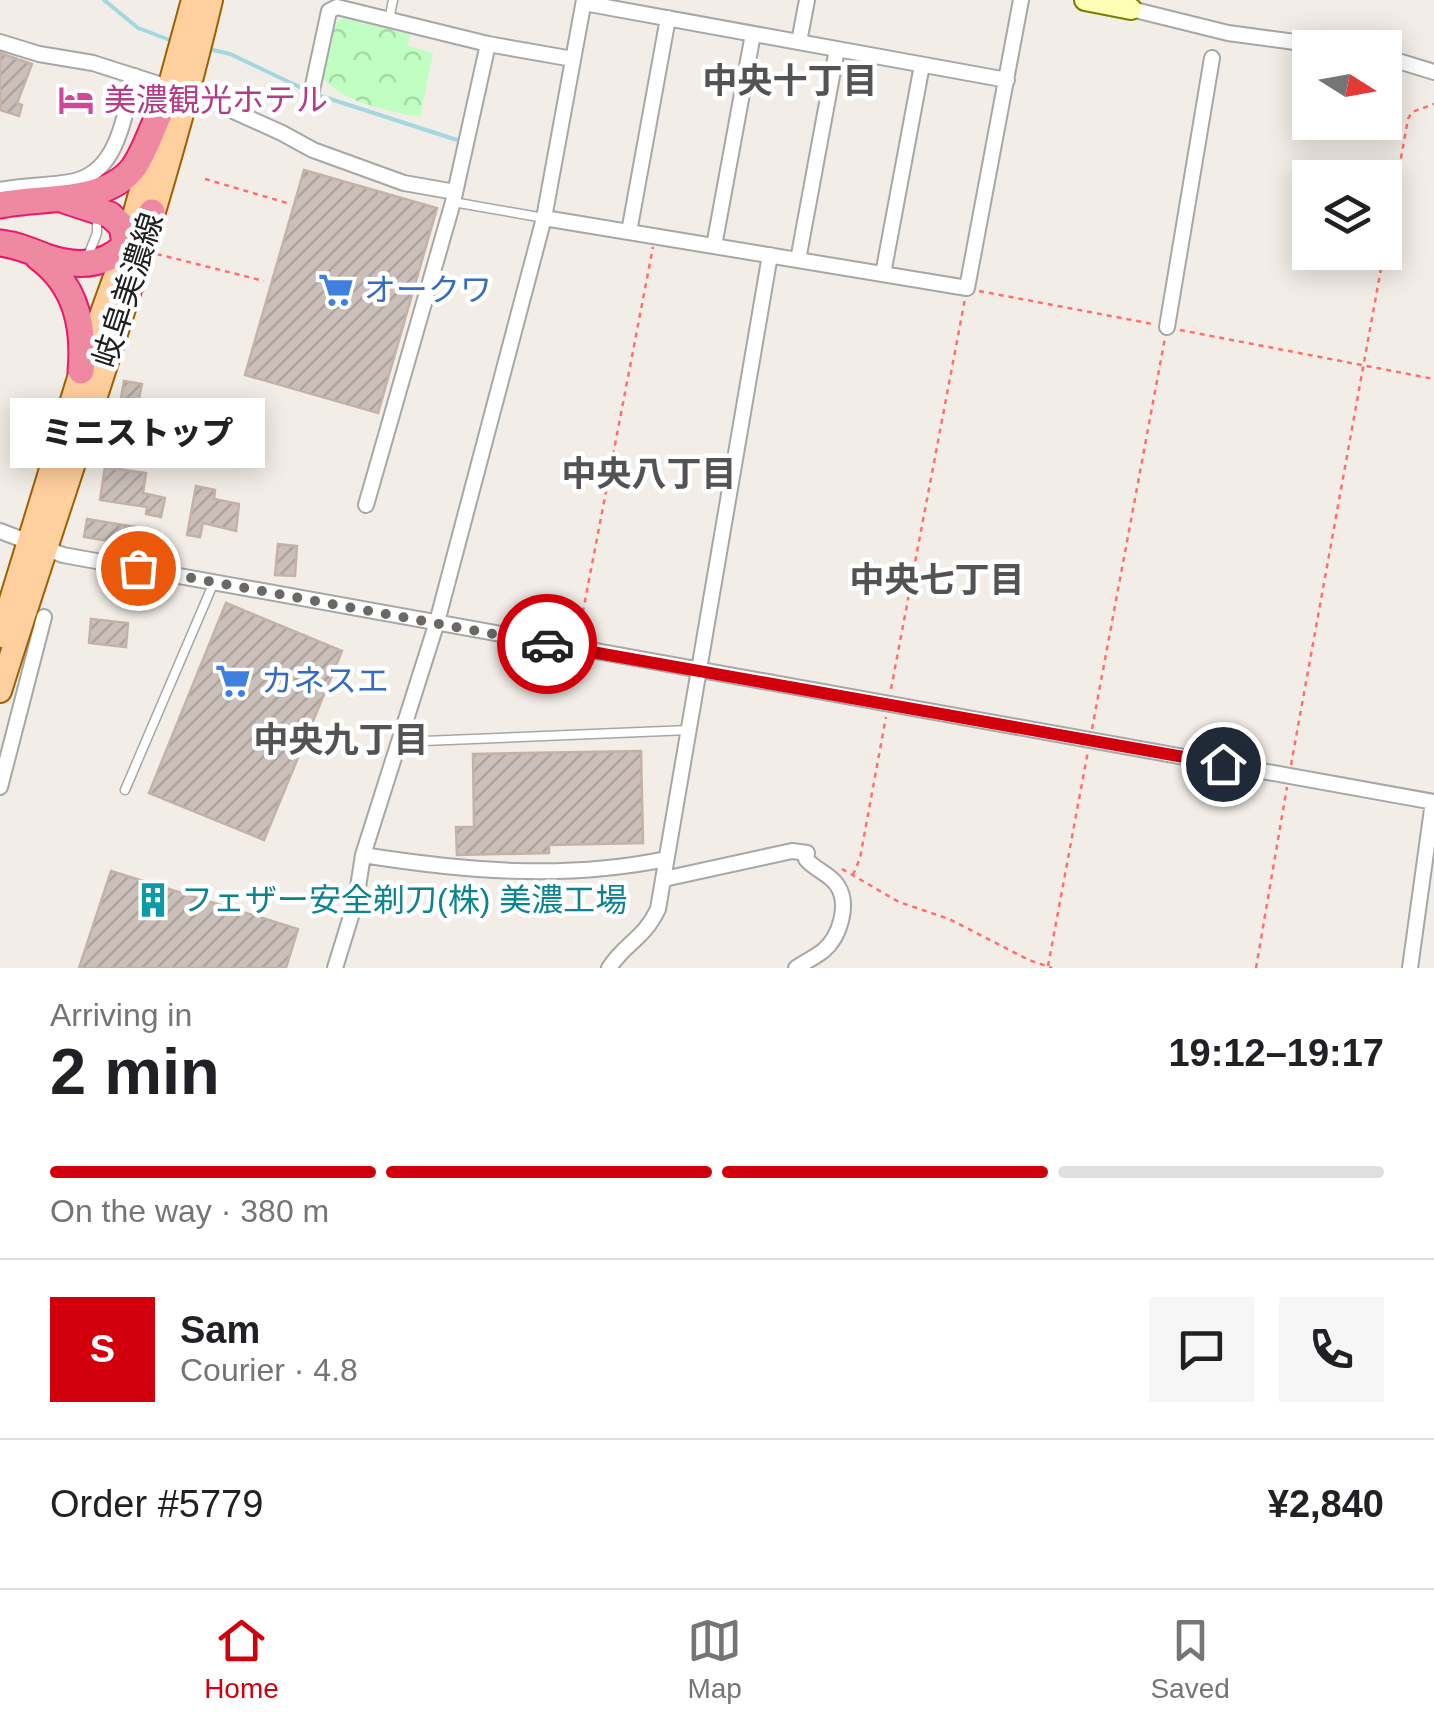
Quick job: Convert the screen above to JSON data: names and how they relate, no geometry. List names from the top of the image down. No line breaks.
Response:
{"streets":{"main road":["岐阜美濃線"]},"districts":["中央十丁目","中央八丁目","中央七丁目","中央九丁目"],"places":{"hotel":["美濃観光ホテル"],"supermarket":["オークワ","カネスエ"],"other":["ミニストップ"],"building":["フェザー安全剃刀(株) 美濃工場"]},"north":"right","page":{"bubble":"ミニストップ","heading":["2 min","Arriving in","19:12–19:17"],"panel":["Sam","Courier · 4.8","Order #5779","¥2,840"],"bar":"On the way · 380 m","round":"S","tabs":["Home","Map","Saved"]}}
